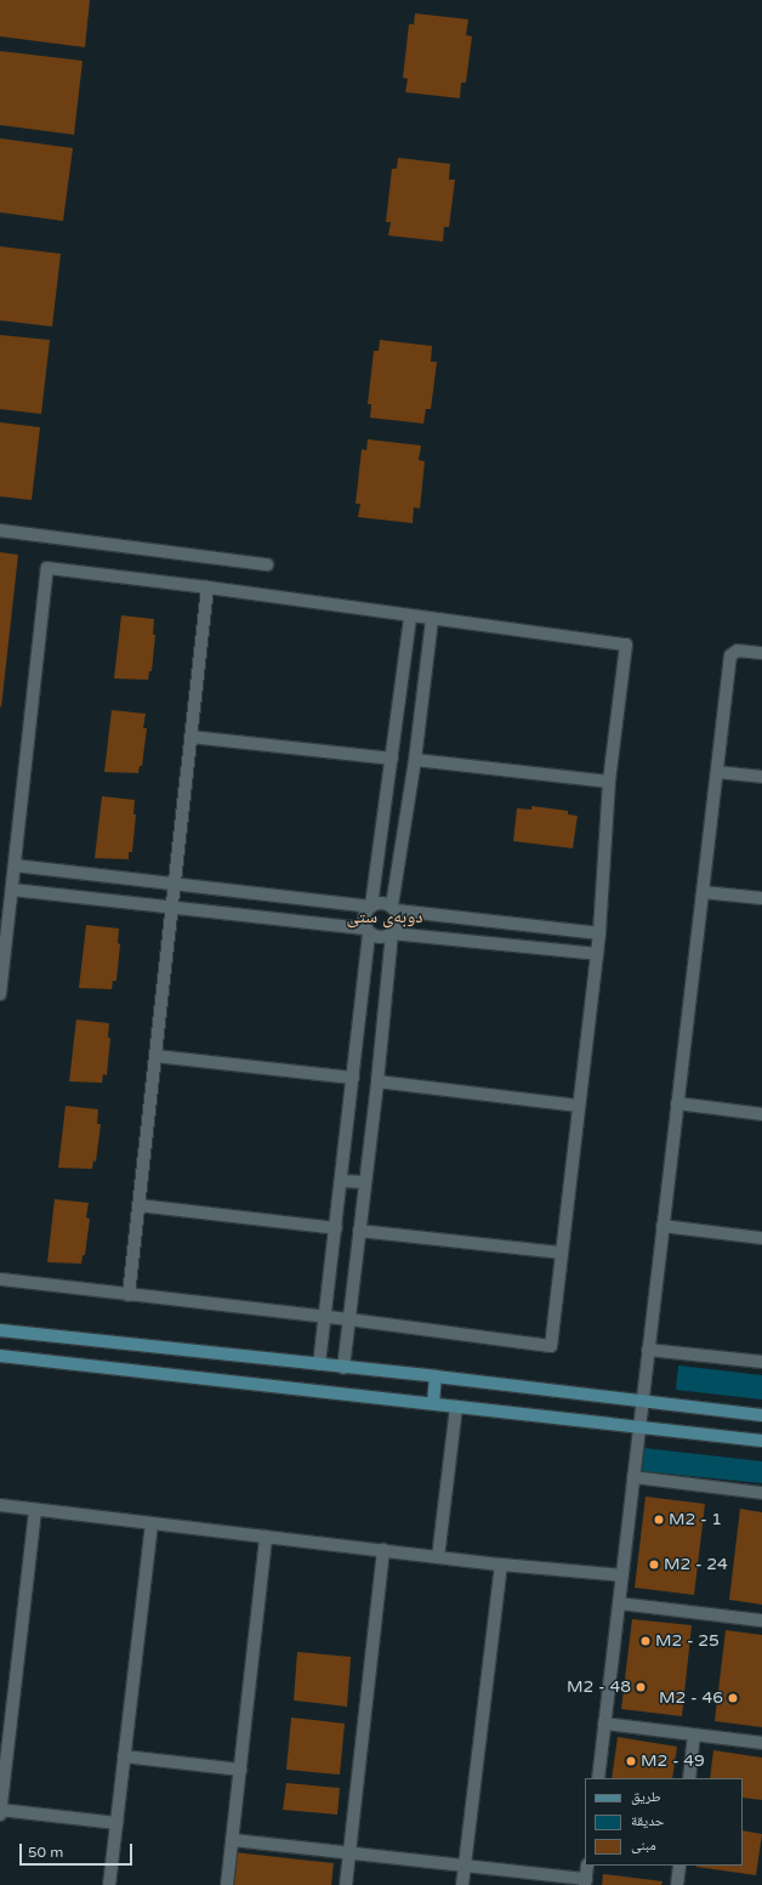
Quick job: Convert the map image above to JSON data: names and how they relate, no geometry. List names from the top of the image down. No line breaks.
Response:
{"districts":["دوبه‌ی ستی"],"places":["M2 - 1","M2 - 24","M2 - 25","M2 - 48","M2 - 46","M2 - 49"],"legend":["طريق","حديقة","مبنى"],"scale_bar":"50 m"}
